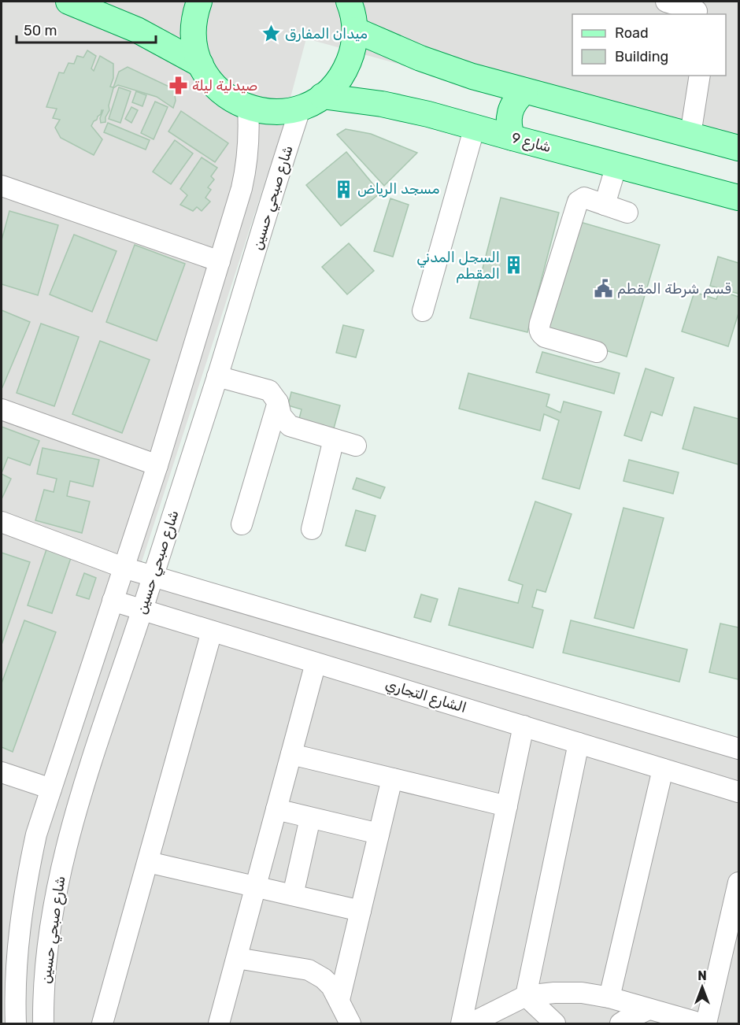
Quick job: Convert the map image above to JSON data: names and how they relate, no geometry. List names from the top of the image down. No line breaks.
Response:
{"streets":{"main road":["شارع 9"],"street":["شارع صبحي حسين","الشارع التجاري"]},"crossings":[["شارع 9","شارع صبحي حسين"],["شارع صبحي حسين","الشارع التجاري"]],"places":{"place":["ميدان المفارق"],"pharmacy":["صيدلية ليلة"],"building":["مسجد الرياض","السجل المدني المقطم"],"public building":["قسم شرطة المقطم"]},"legend":["Road","Building"],"scale_bar":"50 m","north":"top"}
